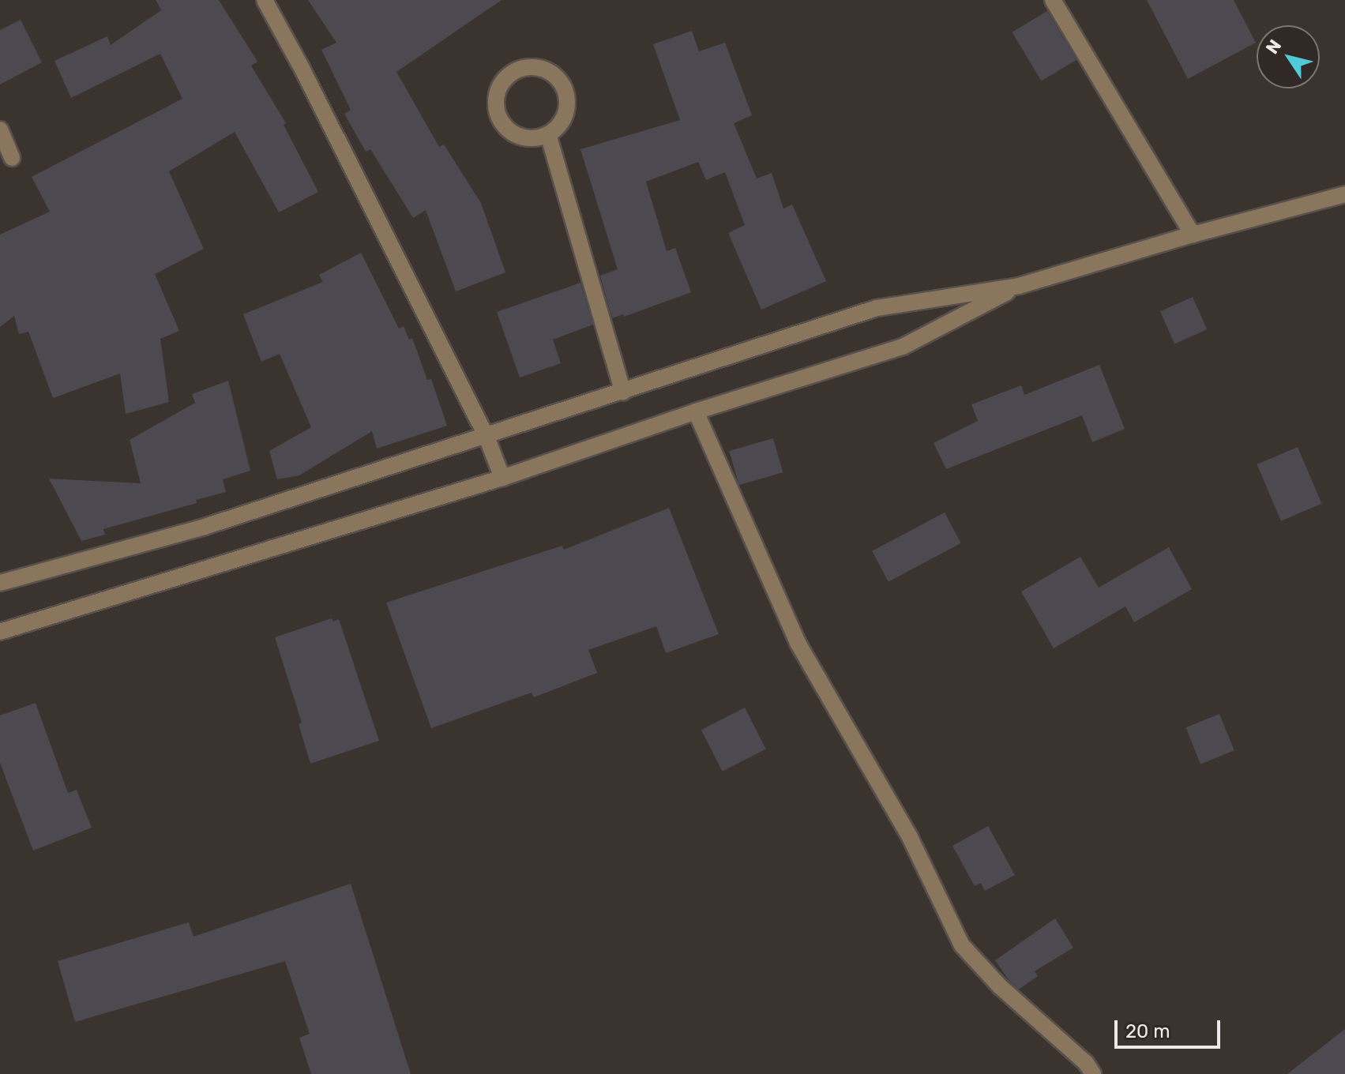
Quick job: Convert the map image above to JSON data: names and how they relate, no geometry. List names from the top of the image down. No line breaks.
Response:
{"scale_bar":"20 m","north":"top left"}
